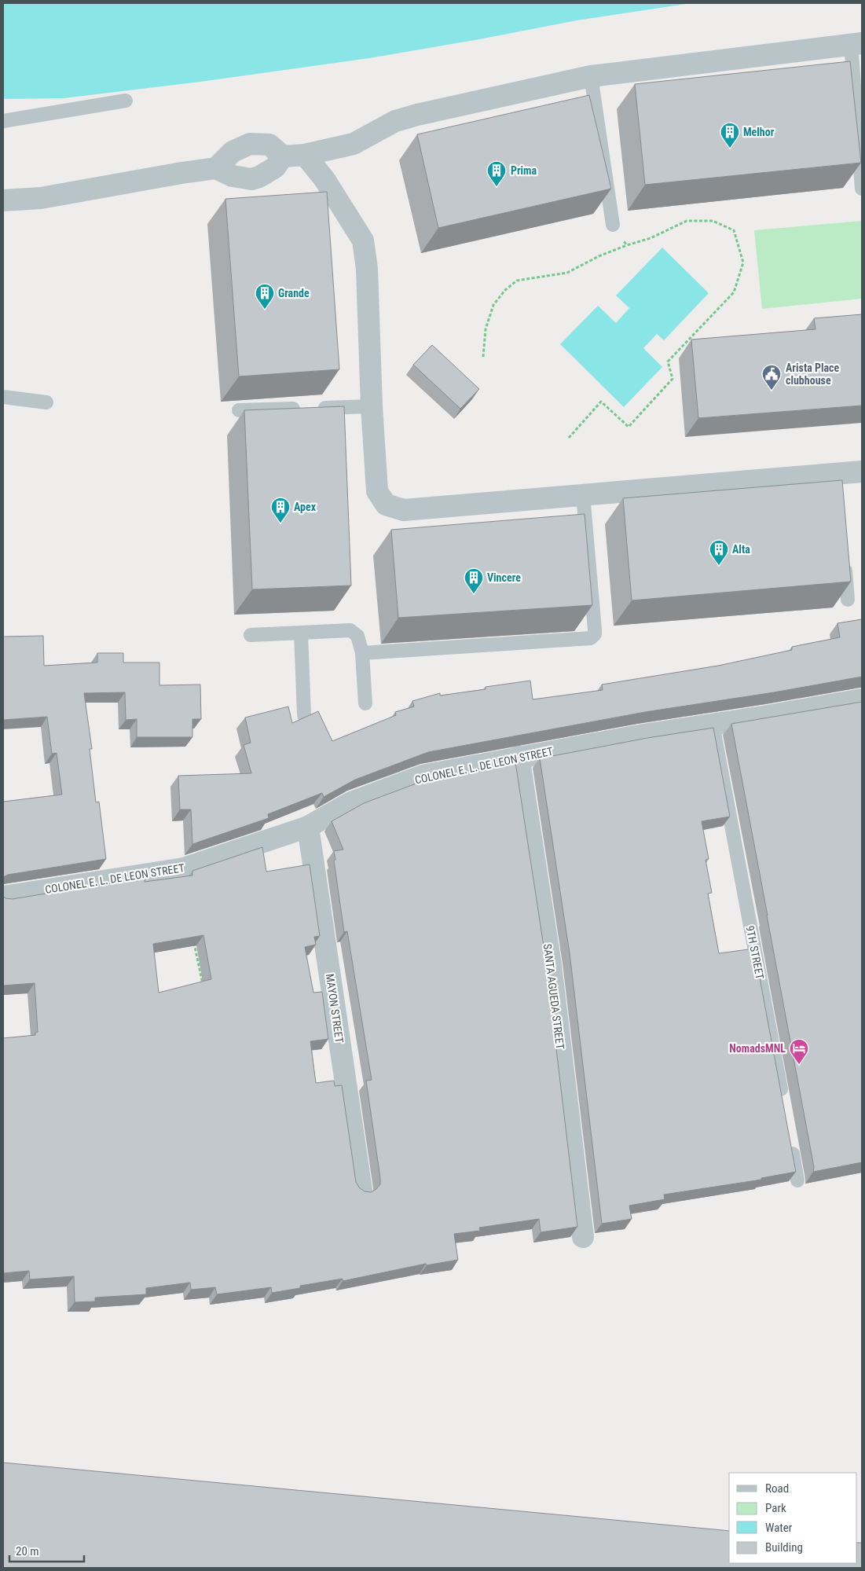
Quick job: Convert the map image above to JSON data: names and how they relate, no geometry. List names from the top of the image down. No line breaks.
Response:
{"streets":{"street":["COLONEL E. L. DE LEON STREET","SANTA AGUEDA STREET","MAYON STREET"],"lane":["9TH STREET"]},"crossings":[["COLONEL E. L. DE LEON STREET","9TH STREET"],["COLONEL E. L. DE LEON STREET","SANTA AGUEDA STREET"],["COLONEL E. L. DE LEON STREET","MAYON STREET"]],"places":{"building":["Melhor","Prima","Grande","Apex","Alta","Vincere"],"public building":["Arista Place clubhouse"],"hotel":["NomadsMNL"]},"legend":["Road","Park","Water","Building"],"scale_bar":"20 m"}
